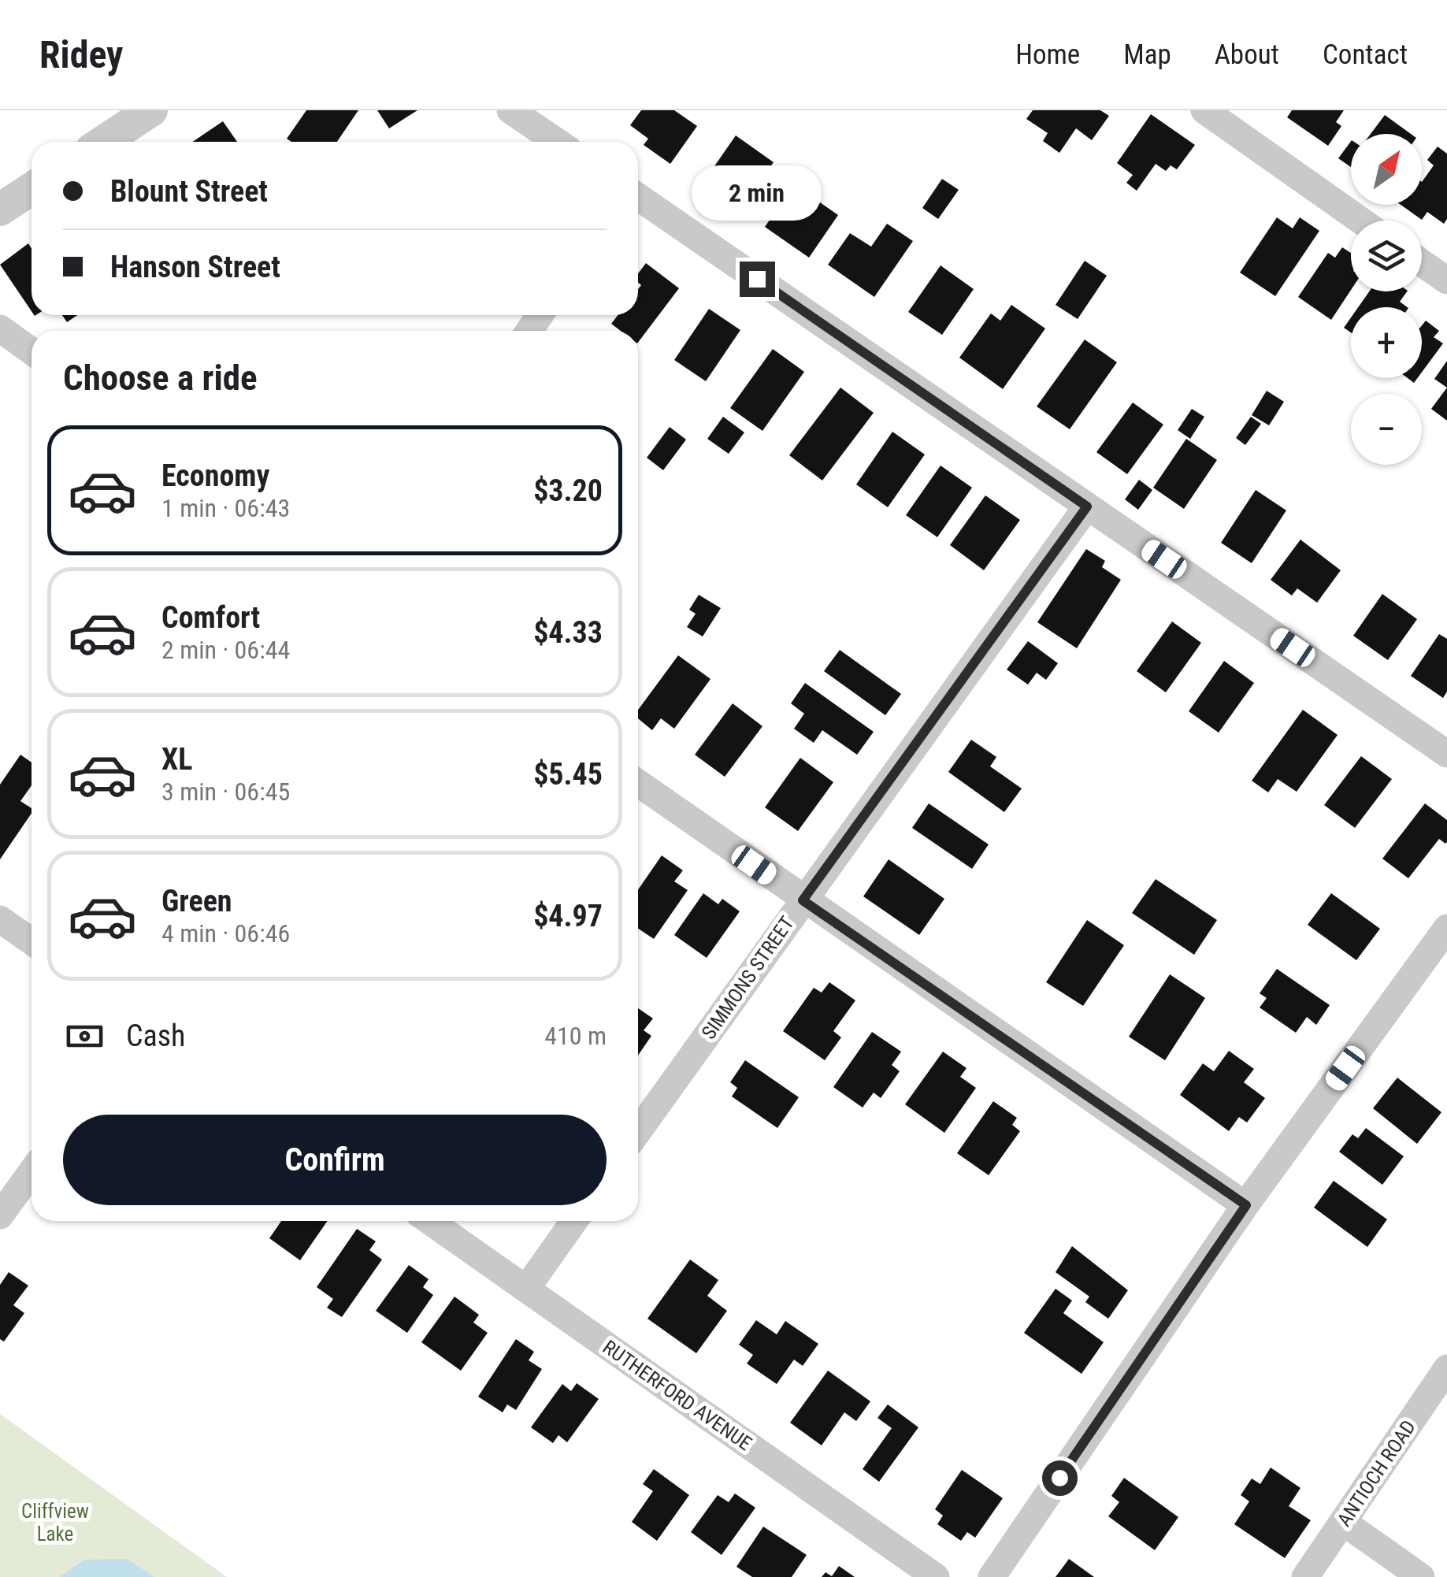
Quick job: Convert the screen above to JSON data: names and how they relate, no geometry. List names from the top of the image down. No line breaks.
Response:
{"streets":{"street":["SIMMONS STREET","RUTHERFORD AVENUE","ANTIOCH ROAD"]},"parks":["Cliffview Lake"],"north":"top right","page":{"header":"Ridey","nav":["Home","Map","About","Contact"],"map_buttons":["+","−"],"banner":["Blount Street","Hanson Street"],"bubble":"2 min","heading":"Choose a ride","list":[{"name":"Economy","note":"1 min · 06:43","value":"$3.20"},{"name":"Comfort","note":"2 min · 06:44","value":"$4.33"},{"name":"XL","note":"3 min · 06:45","value":"$5.45"},{"name":"Green","note":"4 min · 06:46","value":"$4.97"}],"pay":["Cash","410 m"],"buttons":"Confirm"}}
